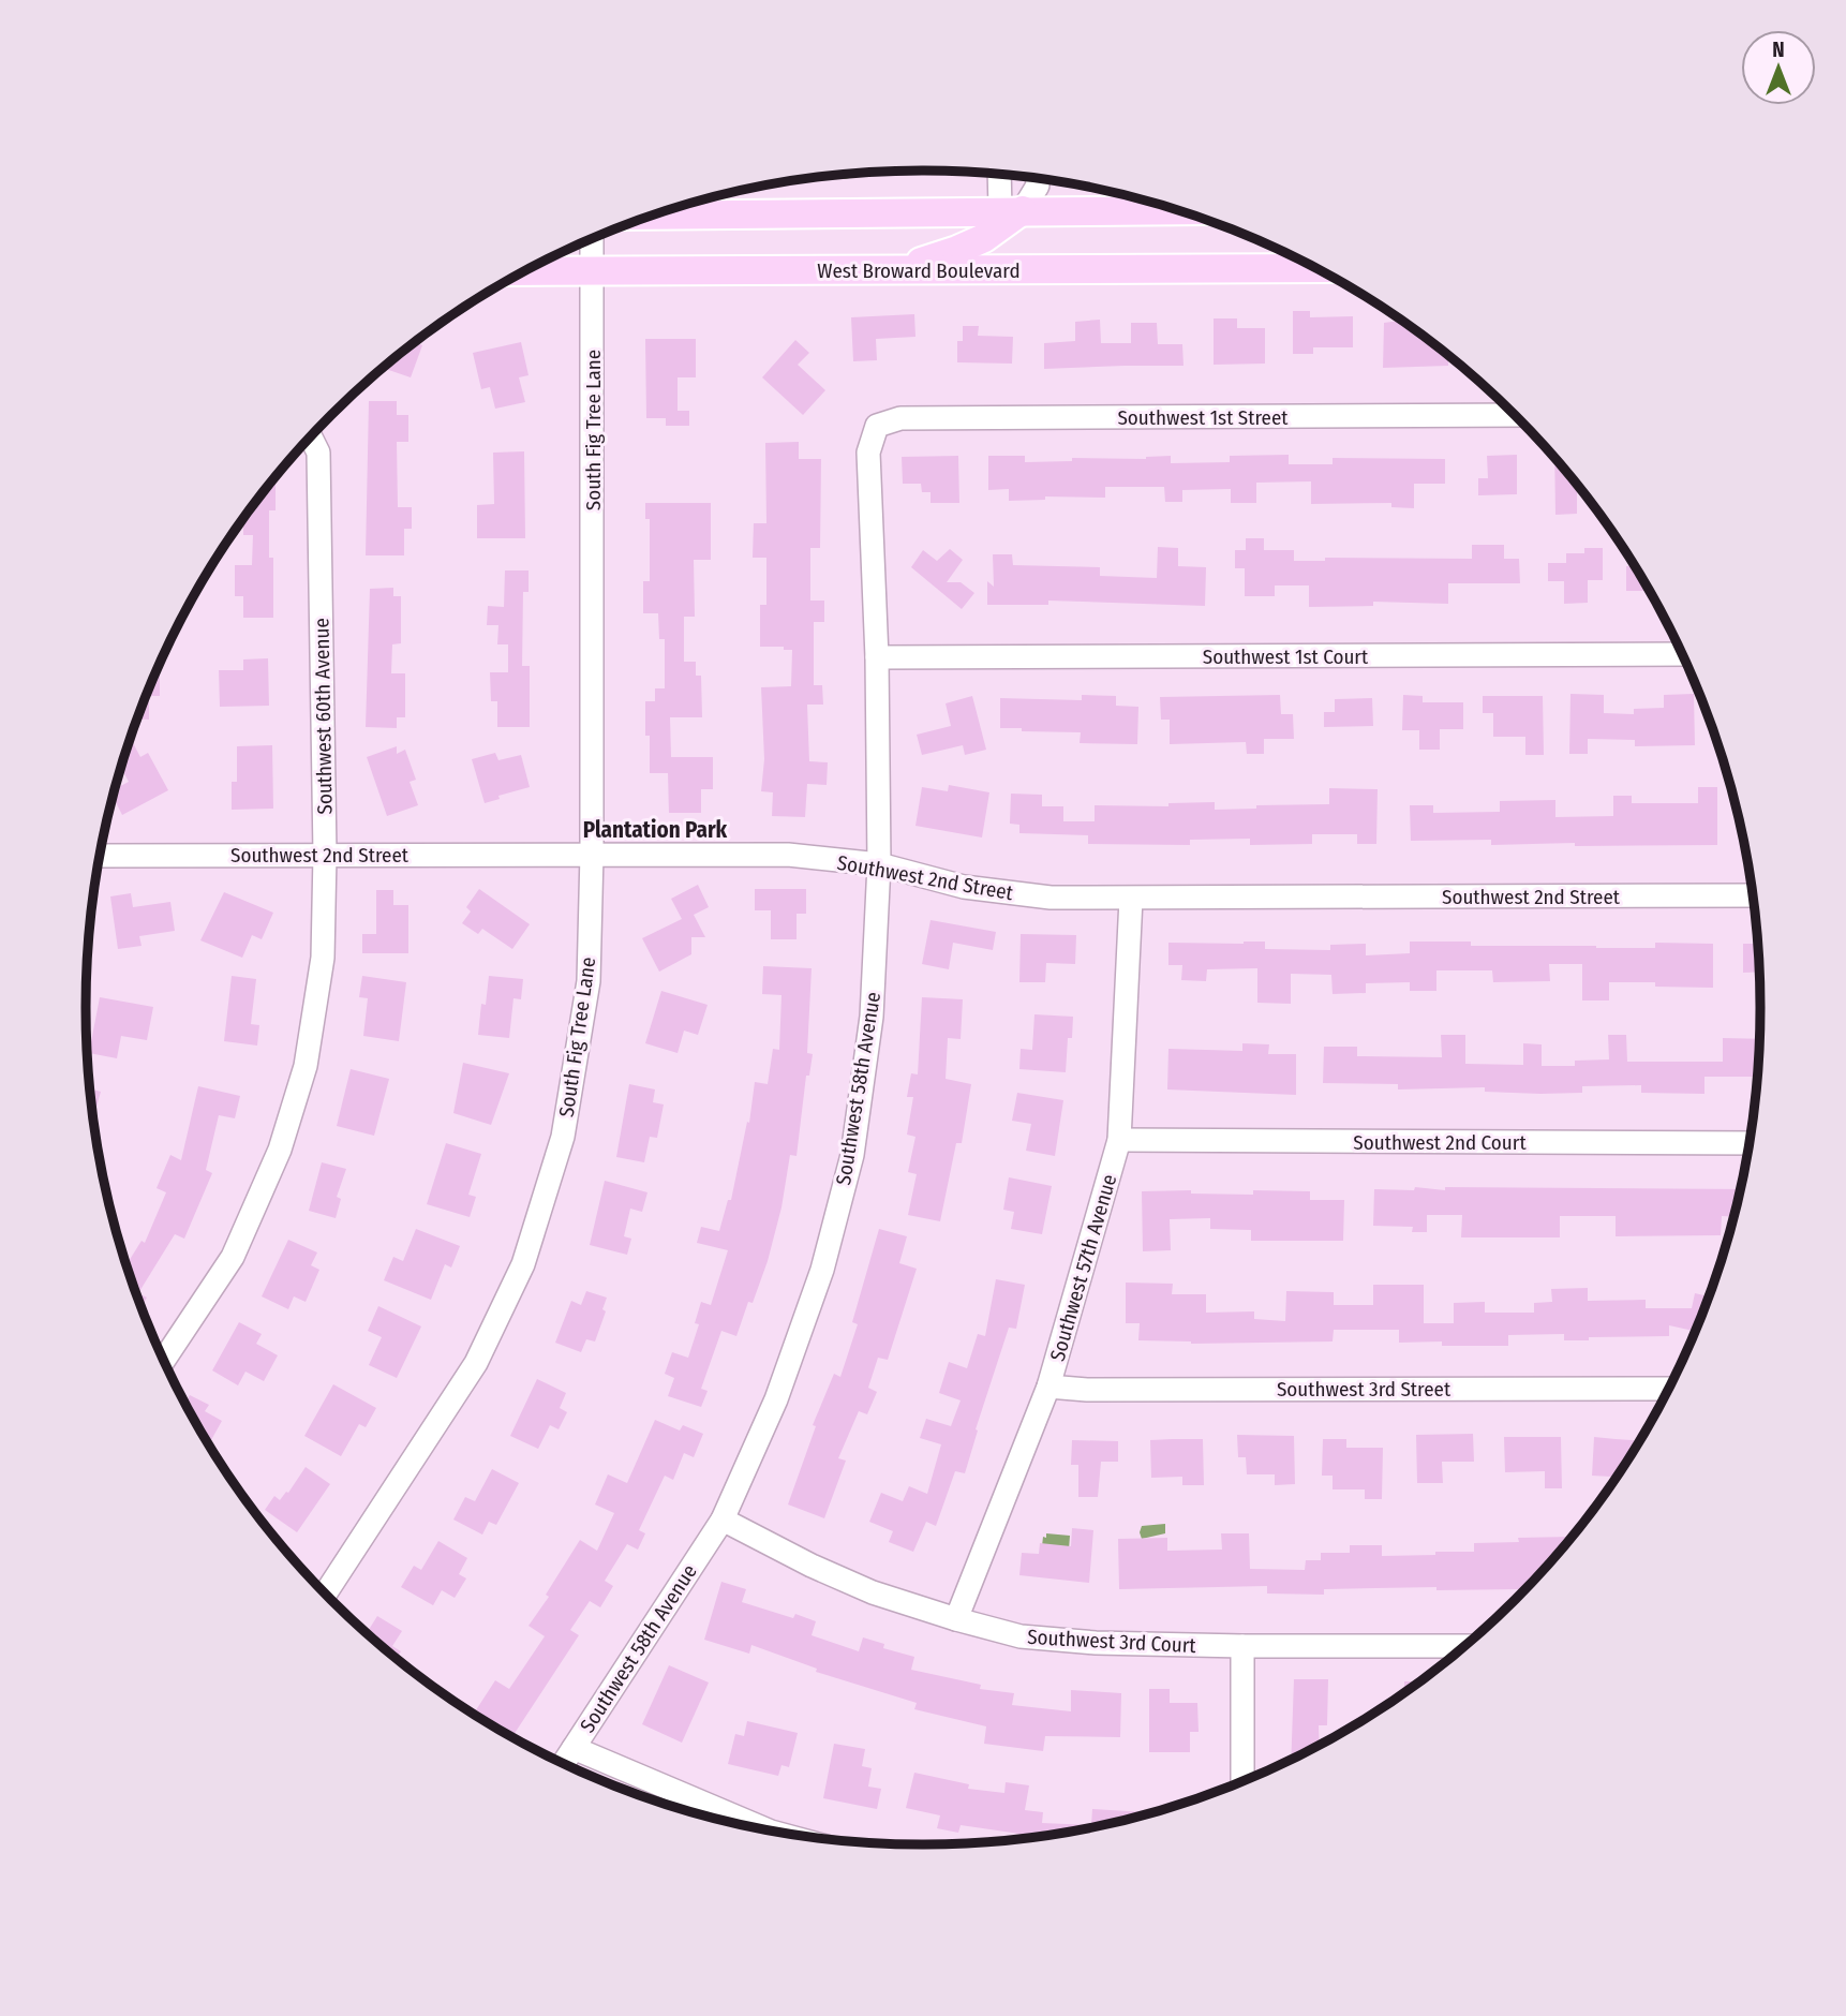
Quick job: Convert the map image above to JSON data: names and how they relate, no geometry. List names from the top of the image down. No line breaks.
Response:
{"streets":{"main road":["West Broward Boulevard"],"street":["Southwest 1st Street","South Fig Tree Lane","Southwest 1st Court","Southwest 60th Avenue","Southwest 2nd Street","Southwest 58th Avenue","Southwest 2nd Court","Southwest 57th Avenue","Southwest 3rd Street","Southwest 3rd Court"]},"crossings":[["West Broward Boulevard","South Fig Tree Lane"],["Southwest 1st Street","Southwest 58th Avenue"],["South Fig Tree Lane","Southwest 2nd Street"],["Southwest 1st Court","Southwest 58th Avenue"],["Southwest 60th Avenue","Southwest 2nd Street"],["Southwest 2nd Street","Southwest 58th Avenue"],["Southwest 2nd Street","Southwest 57th Avenue"],["Southwest 58th Avenue","Southwest 3rd Court"],["Southwest 2nd Court","Southwest 57th Avenue"],["Southwest 57th Avenue","Southwest 3rd Street"],["Southwest 57th Avenue","Southwest 3rd Court"]],"districts":["Plantation Park"],"north":"top"}
